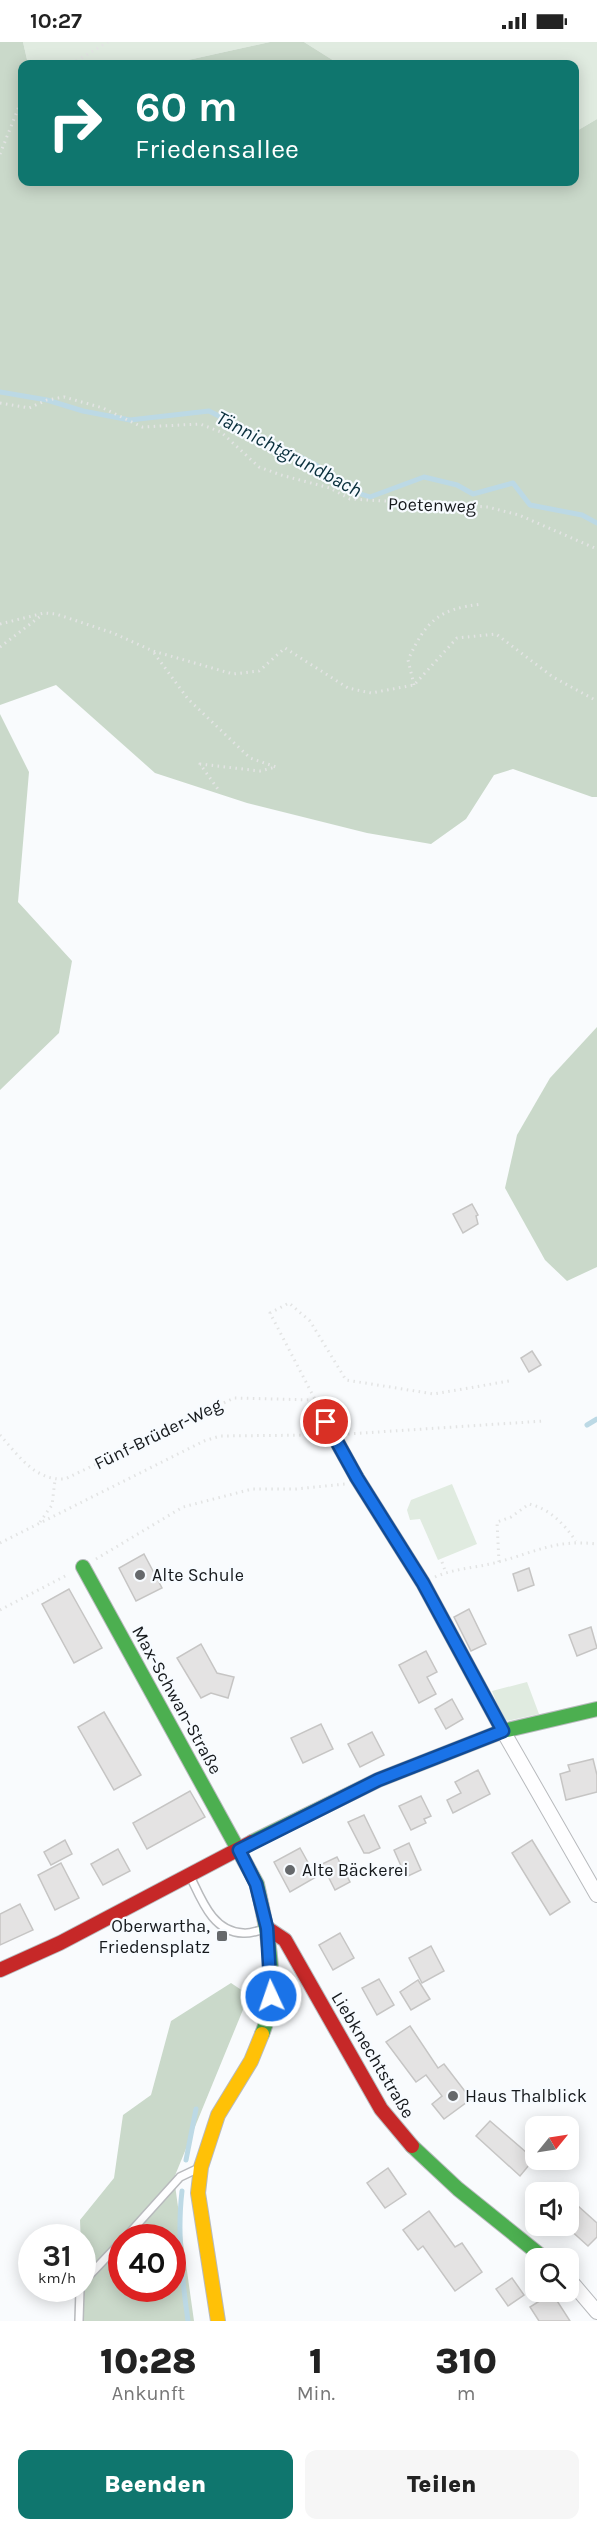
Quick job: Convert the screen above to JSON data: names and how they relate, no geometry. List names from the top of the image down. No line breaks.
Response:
{"streets":{"street":["Max-Schwan-Straße","Liebknechtstraße"],"path":["Poetenweg","Fünf-Brüder-Weg"]},"crossings":[["Max-Schwan-Straße","Liebknechtstraße"]],"water":["Tännichtgrundbach"],"places":{"other":["Alte Schule","Alte Bäckerei","Haus Thalblick"],"transit":["Oberwartha, Friedensplatz"]},"north":"top right","page":{"status":"10:27","turn":["60 m","Friedensallee"],"speed":"31 km/h","limit":"40","eta":["10:28","Ankunft","1","Min.","310","m"],"buttons":["Beenden","Teilen"]}}
